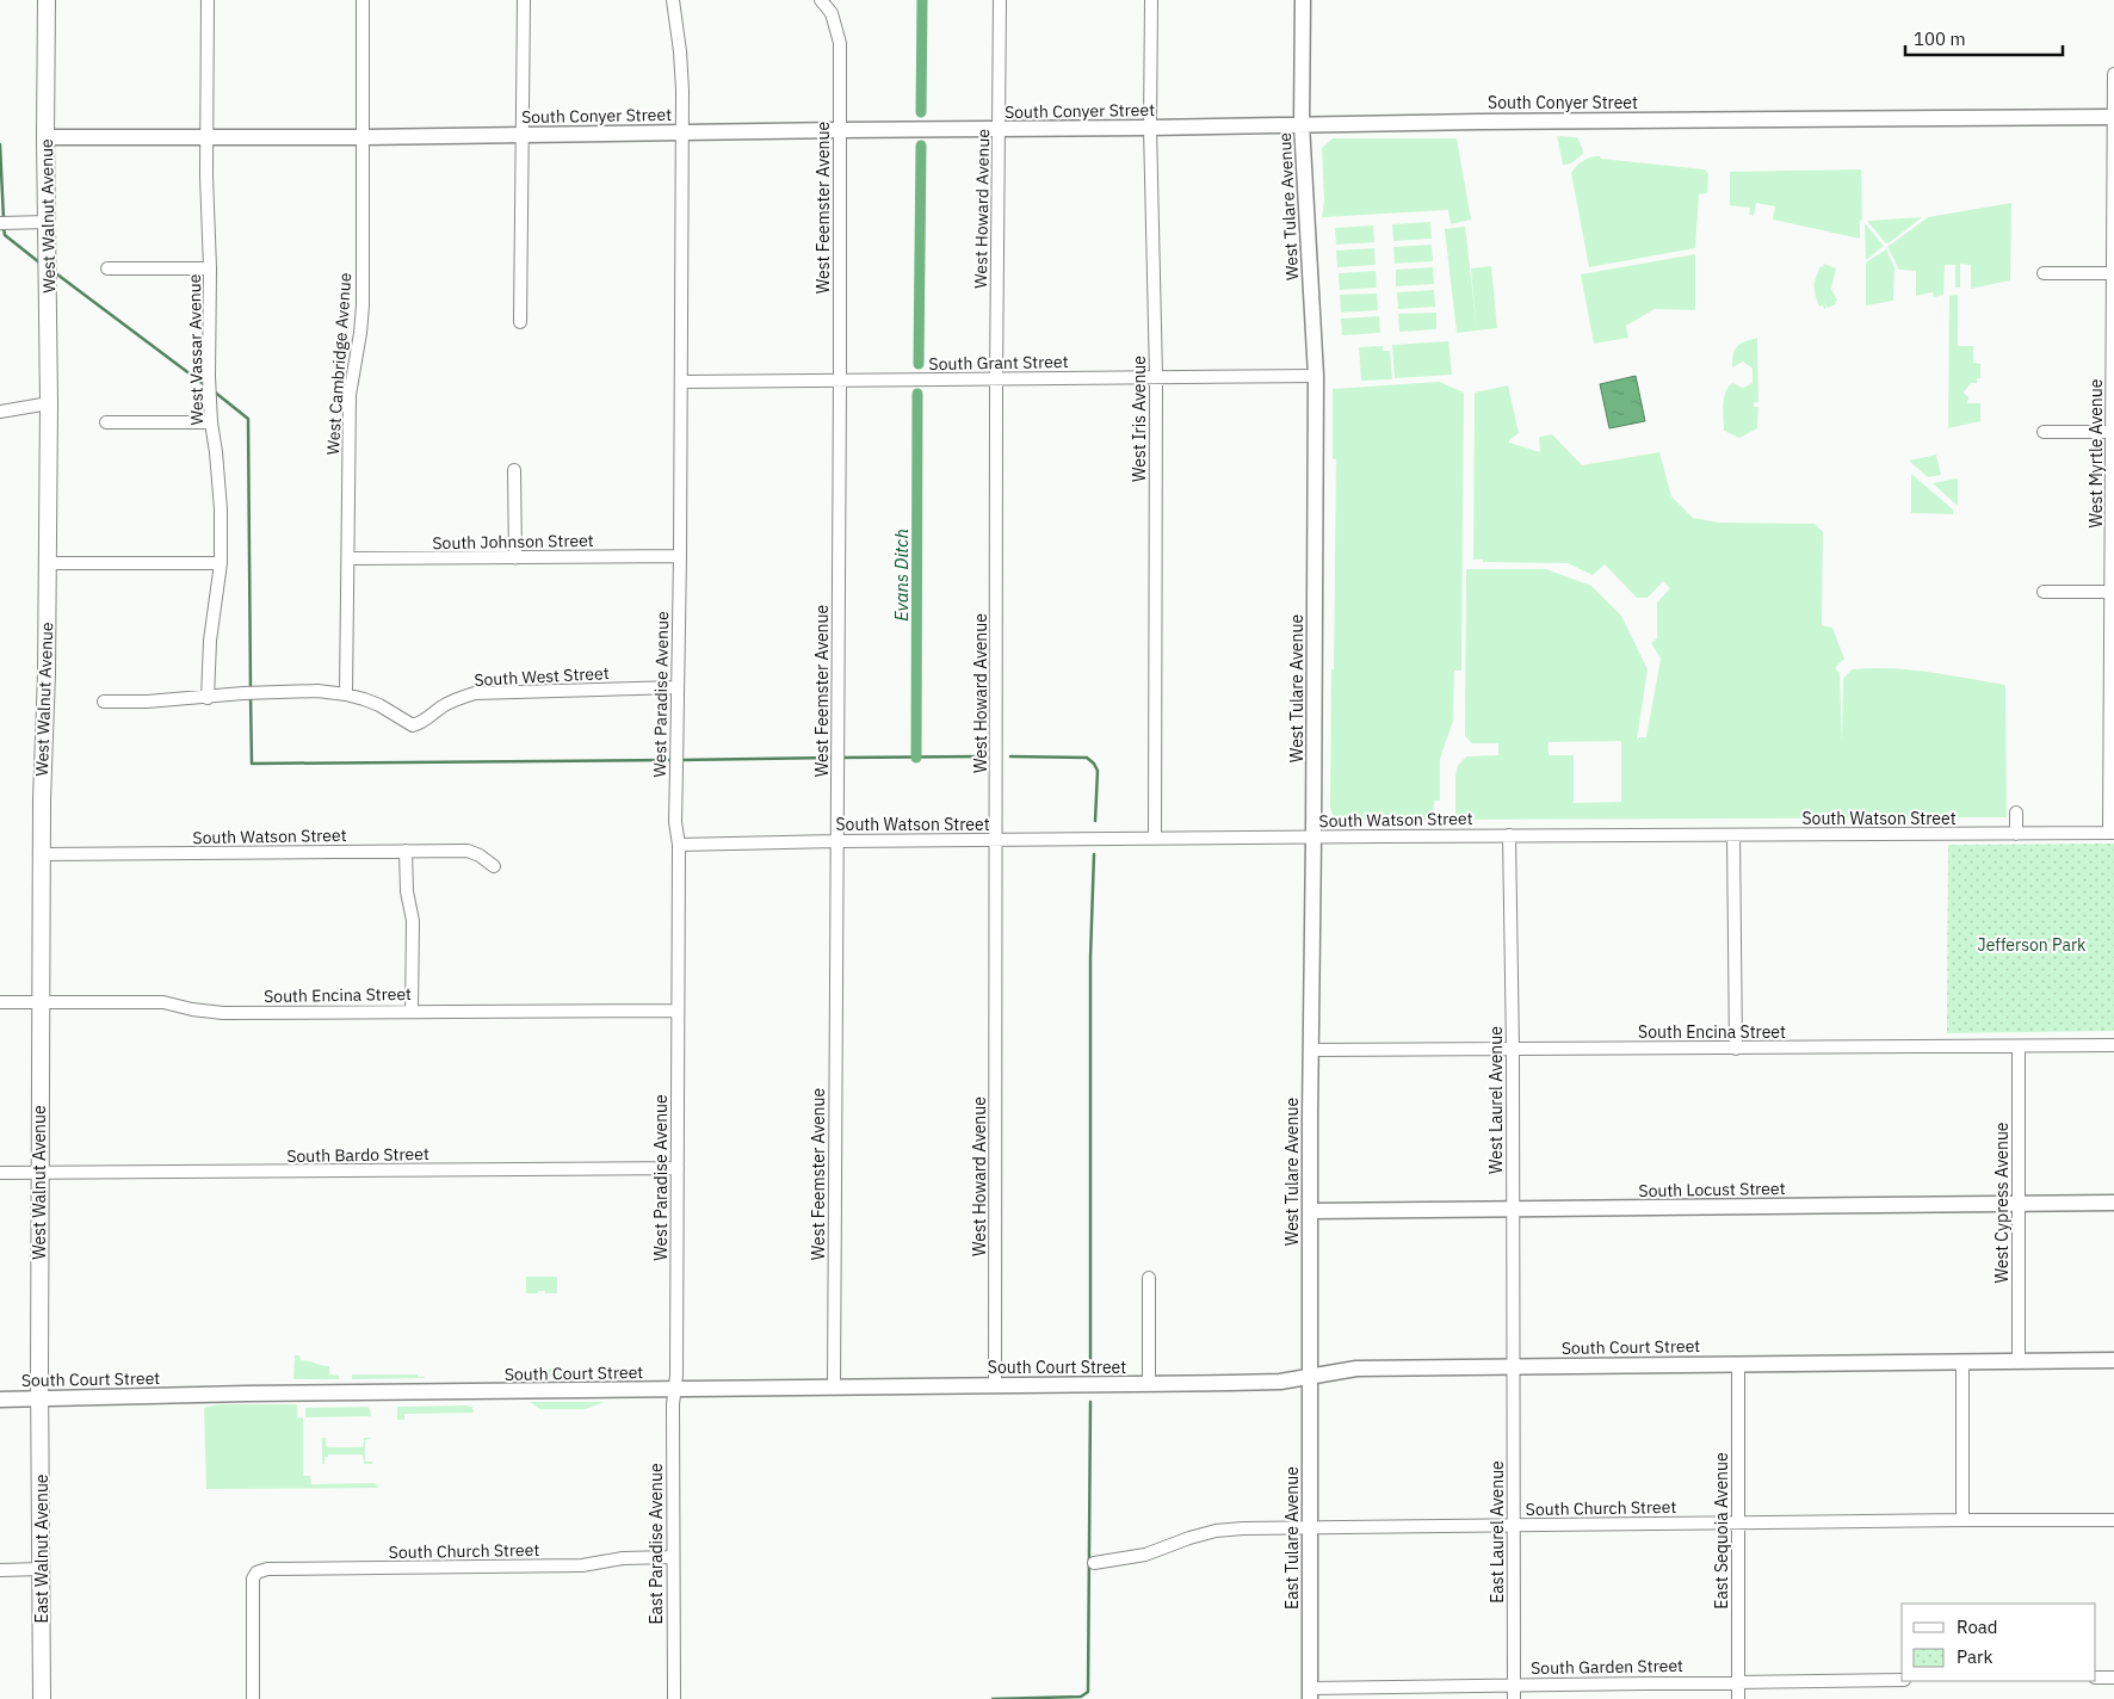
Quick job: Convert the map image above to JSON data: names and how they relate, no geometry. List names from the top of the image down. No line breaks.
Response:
{"streets":{"main road":["West Walnut Avenue","East Walnut Avenue"],"street":["South Conyer Street","West Tulare Avenue","West Feemster Avenue","West Howard Avenue","West Vassar Avenue","South Grant Street","West Cambridge Avenue","West Iris Avenue","West Myrtle Avenue","South Johnson Street","South West Street","West Paradise Avenue","South Watson Street","South Encina Street","West Laurel Avenue","South Bardo Street","South Locust Street","West Cypress Avenue","South Court Street","South Church Street","East Sequoia Avenue","East Laurel Avenue","East Tulare Avenue","East Paradise Avenue","South Garden Street"]},"crossings":[["South Conyer Street","West Tulare Avenue"],["South Conyer Street","West Feemster Avenue"],["South Conyer Street","West Howard Avenue"],["South Conyer Street","West Walnut Avenue"],["South Conyer Street","West Vassar Avenue"],["South Conyer Street","West Cambridge Avenue"],["South Conyer Street","West Iris Avenue"],["South Conyer Street","West Myrtle Avenue"],["South Conyer Street","West Paradise Avenue"],["West Tulare Avenue","South Grant Street"],["West Tulare Avenue","South Watson Street"],["West Tulare Avenue","South Encina Street"],["West Tulare Avenue","South Locust Street"],["West Tulare Avenue","South Court Street"],["West Tulare Avenue","East Tulare Avenue"],["West Feemster Avenue","South Grant Street"],["West Feemster Avenue","South Watson Street"],["West Feemster Avenue","South Court Street"],["West Howard Avenue","South Grant Street"],["West Howard Avenue","South Watson Street"],["West Howard Avenue","South Court Street"],["West Walnut Avenue","South Watson Street"],["West Walnut Avenue","South Encina Street"],["West Walnut Avenue","South Bardo Street"],["West Walnut Avenue","South Court Street"],["West Walnut Avenue","East Walnut Avenue"],["West Vassar Avenue","South West Street"],["South Grant Street","West Iris Avenue"],["South Grant Street","West Paradise Avenue"],["West Cambridge Avenue","South Johnson Street"],["West Cambridge Avenue","South West Street"],["West Iris Avenue","South Watson Street"],["West Myrtle Avenue","South Watson Street"],["South Johnson Street","West Paradise Avenue"],["South West Street","West Paradise Avenue"],["West Paradise Avenue","South Watson Street"],["West Paradise Avenue","South Encina Street"],["West Paradise Avenue","South Bardo Street"],["West Paradise Avenue","South Court Street"],["West Paradise Avenue","East Paradise Avenue"],["South Watson Street","West Laurel Avenue"],["South Encina Street","West Laurel Avenue"],["South Encina Street","West Cypress Avenue"],["West Laurel Avenue","South Locust Street"],["West Laurel Avenue","South Court Street"],["West Laurel Avenue","East Laurel Avenue"],["South Locust Street","West Cypress Avenue"],["West Cypress Avenue","South Court Street"],["South Court Street","East Sequoia Avenue"],["South Court Street","East Laurel Avenue"],["South Court Street","East Tulare Avenue"],["South Court Street","East Paradise Avenue"],["South Court Street","East Walnut Avenue"],["South Church Street","East Sequoia Avenue"],["South Church Street","East Laurel Avenue"],["South Church Street","East Tulare Avenue"],["South Church Street","East Paradise Avenue"],["East Sequoia Avenue","South Garden Street"],["East Laurel Avenue","South Garden Street"],["East Tulare Avenue","South Garden Street"]],"water":["Evans Ditch"],"parks":["Jefferson Park"],"legend":["Road","Park"],"scale_bar":"100 m"}
